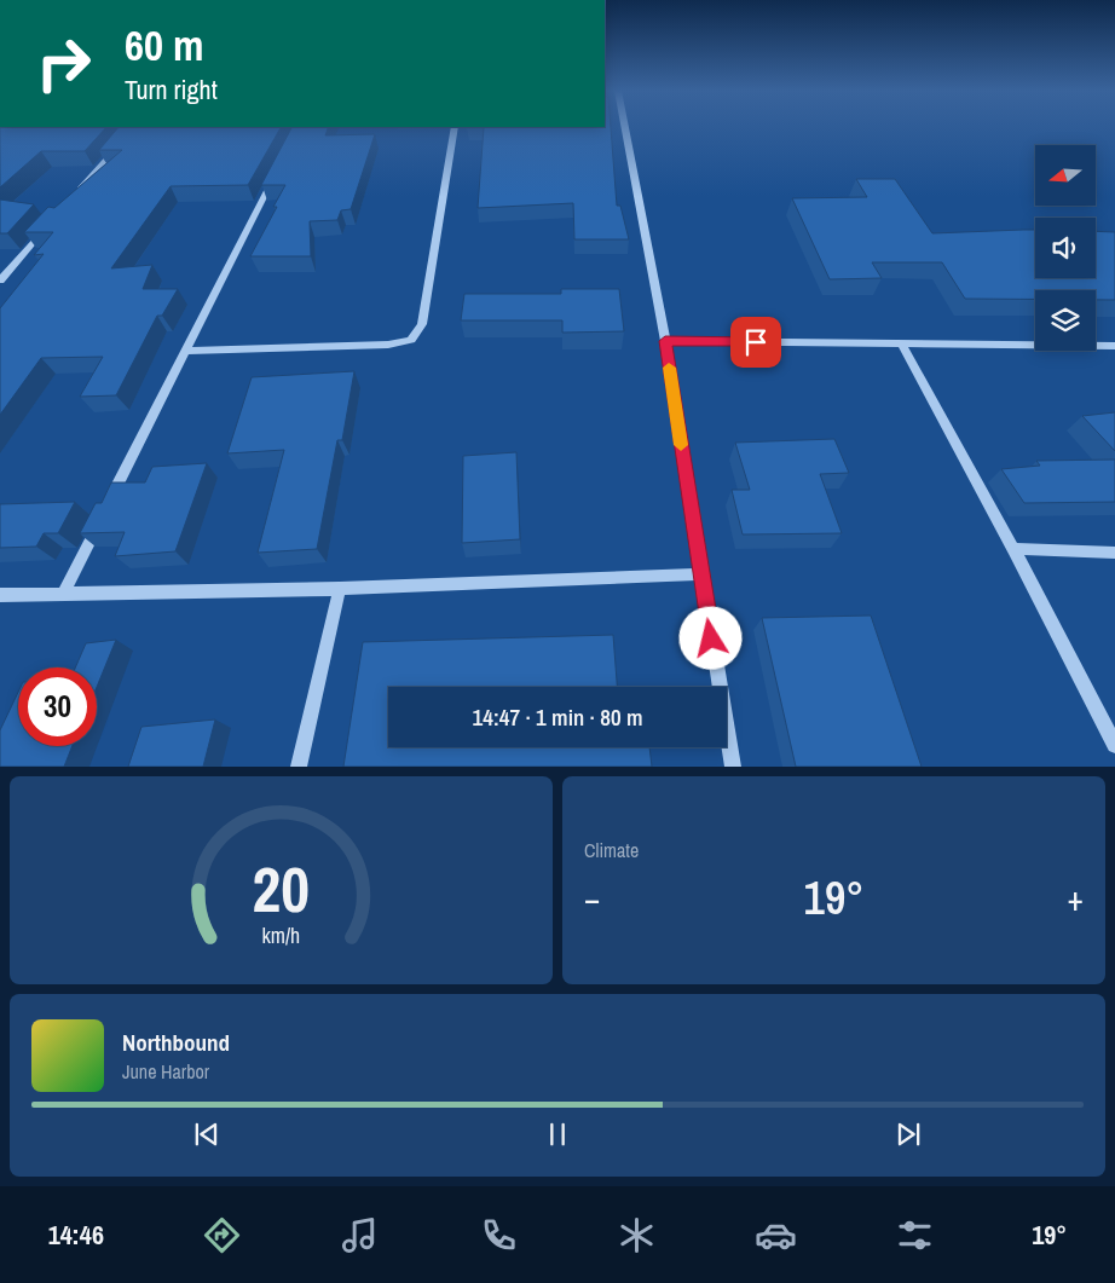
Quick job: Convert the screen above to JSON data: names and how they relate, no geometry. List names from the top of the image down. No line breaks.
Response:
{"north":"left","page":{"turn":["60 m","Turn right"],"limit":"30","trip":"14:47 · 1 min · 80 m","tile":"Climate","heat":["−","19°","+"],"song":["Northbound","June Harbor"],"tabs":["14:46","19°"],"gauge":["20","km/h"]}}
